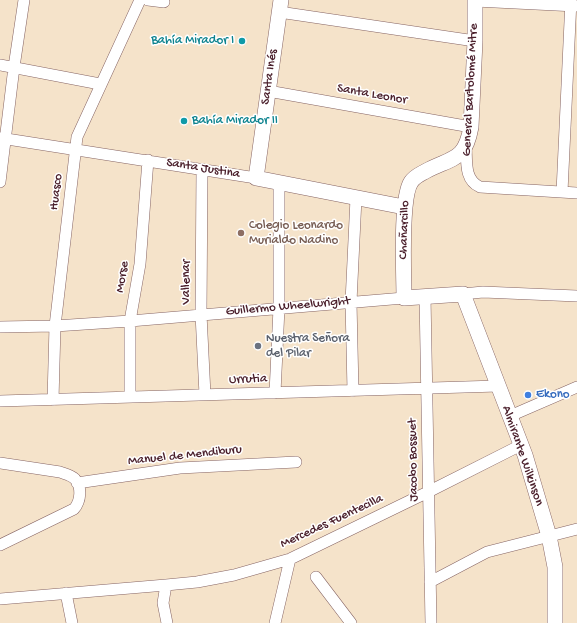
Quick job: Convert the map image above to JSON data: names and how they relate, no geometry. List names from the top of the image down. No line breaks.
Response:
{"streets":{"street":["Santa Inés","General Bartolomé Mitre","Santa Leonor","Santa Justina","Huasco","Chañarcillo","Morse","Vallenar","Guillermo Wheelwright","Urrutia","Manuel de Mendiburu","Almirante Wilkinson","Jacobo Bossuet","Mercedes Fuentecilla"]},"crossings":[["Santa Inés","Santa Leonor"],["Santa Inés","Santa Justina"],["General Bartolomé Mitre","Santa Leonor"],["General Bartolomé Mitre","Chañarcillo"],["Santa Justina","Huasco"],["Santa Justina","Chañarcillo"],["Santa Justina","Morse"],["Santa Justina","Vallenar"],["Huasco","Guillermo Wheelwright"],["Huasco","Urrutia"],["Chañarcillo","Guillermo Wheelwright"],["Morse","Guillermo Wheelwright"],["Morse","Urrutia"],["Vallenar","Guillermo Wheelwright"],["Vallenar","Urrutia"],["Guillermo Wheelwright","Almirante Wilkinson"],["Guillermo Wheelwright","Jacobo Bossuet"],["Urrutia","Almirante Wilkinson"],["Urrutia","Jacobo Bossuet"],["Almirante Wilkinson","Mercedes Fuentecilla"],["Jacobo Bossuet","Mercedes Fuentecilla"]],"places":["Bahía Mirador I","Bahía Mirador II","Colegio Leonardo Murialdo Nadino","Nuestra Señora del Pilar","Ekono"]}
